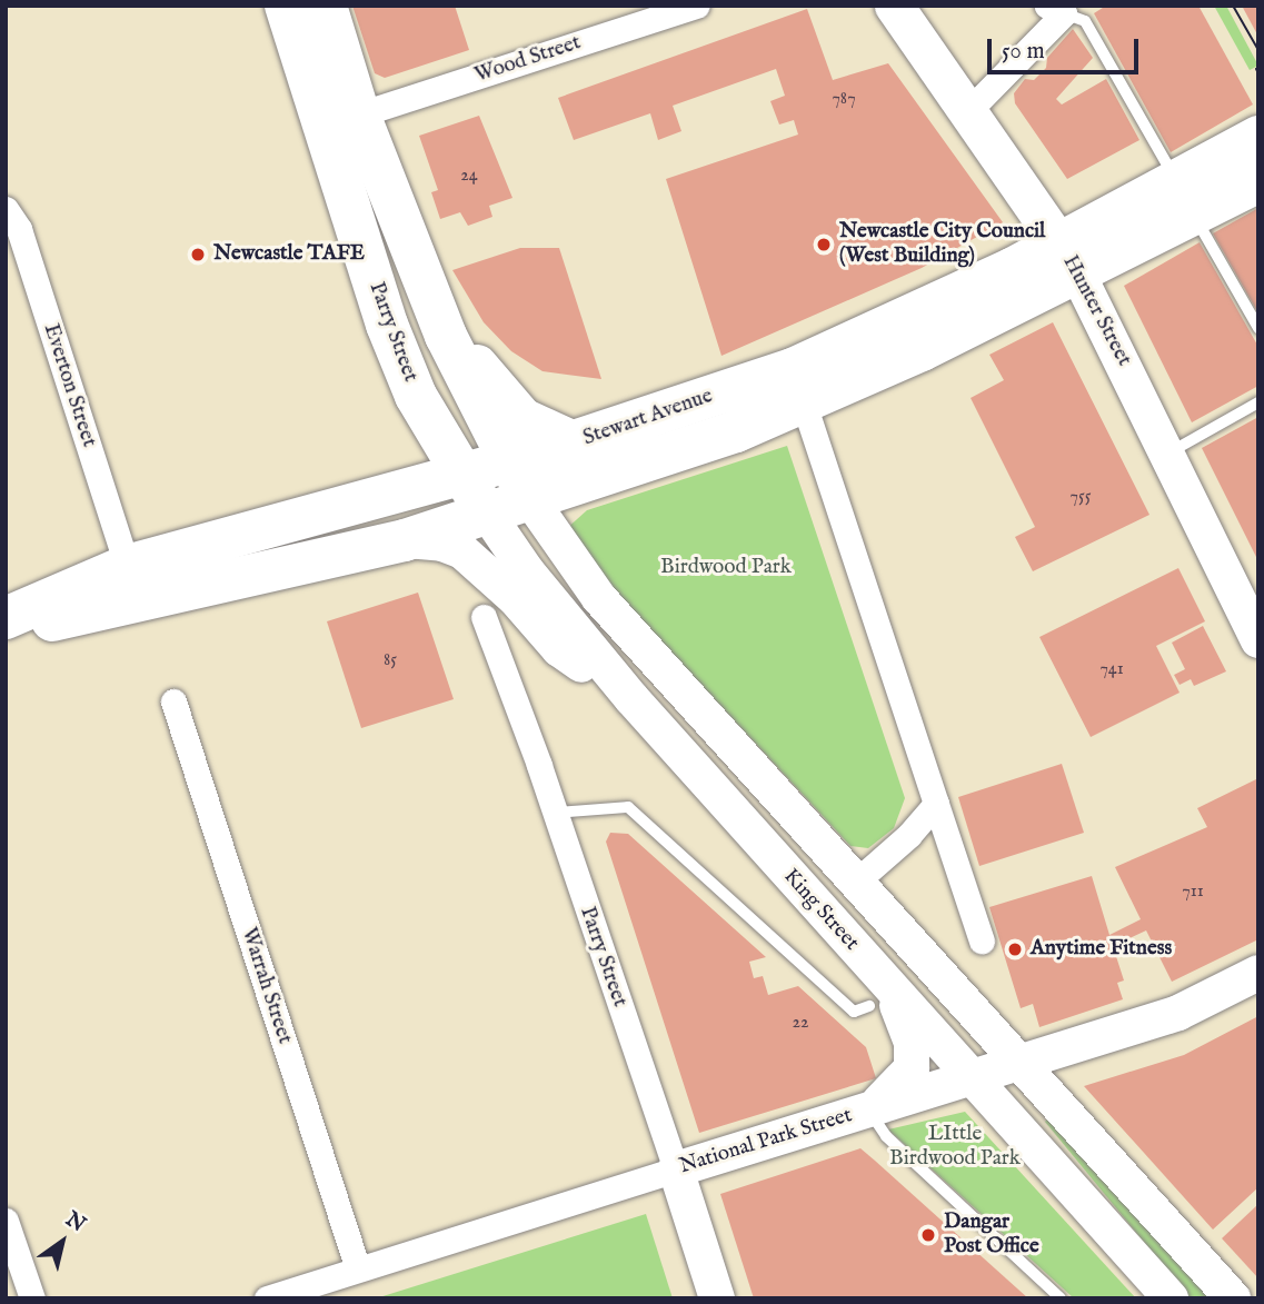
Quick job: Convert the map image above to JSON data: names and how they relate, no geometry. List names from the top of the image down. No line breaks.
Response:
{"streets":{"highway":["Parry Street","Stewart Avenue"],"main road":["Hunter Street","King Street","National Park Street"],"street":["Wood Street","Everton Street","Warrah Street"]},"crossings":[["Wood Street","Parry Street"],["Hunter Street","Stewart Avenue"],["Parry Street","Stewart Avenue"],["Parry Street","King Street"],["Parry Street","National Park Street"],["Everton Street","Stewart Avenue"],["Stewart Avenue","King Street"],["King Street","National Park Street"],["Warrah Street","National Park Street"]],"parks":["Birdwood Park","LIttle Birdwood Park"],"places":["Newcastle City Council (West Building)","Newcastle TAFE","Anytime Fitness","Dangar Post Office"],"house_numbers":["787","24","755","85","741","711","22"],"scale_bar":"50 m","north":"top right"}
